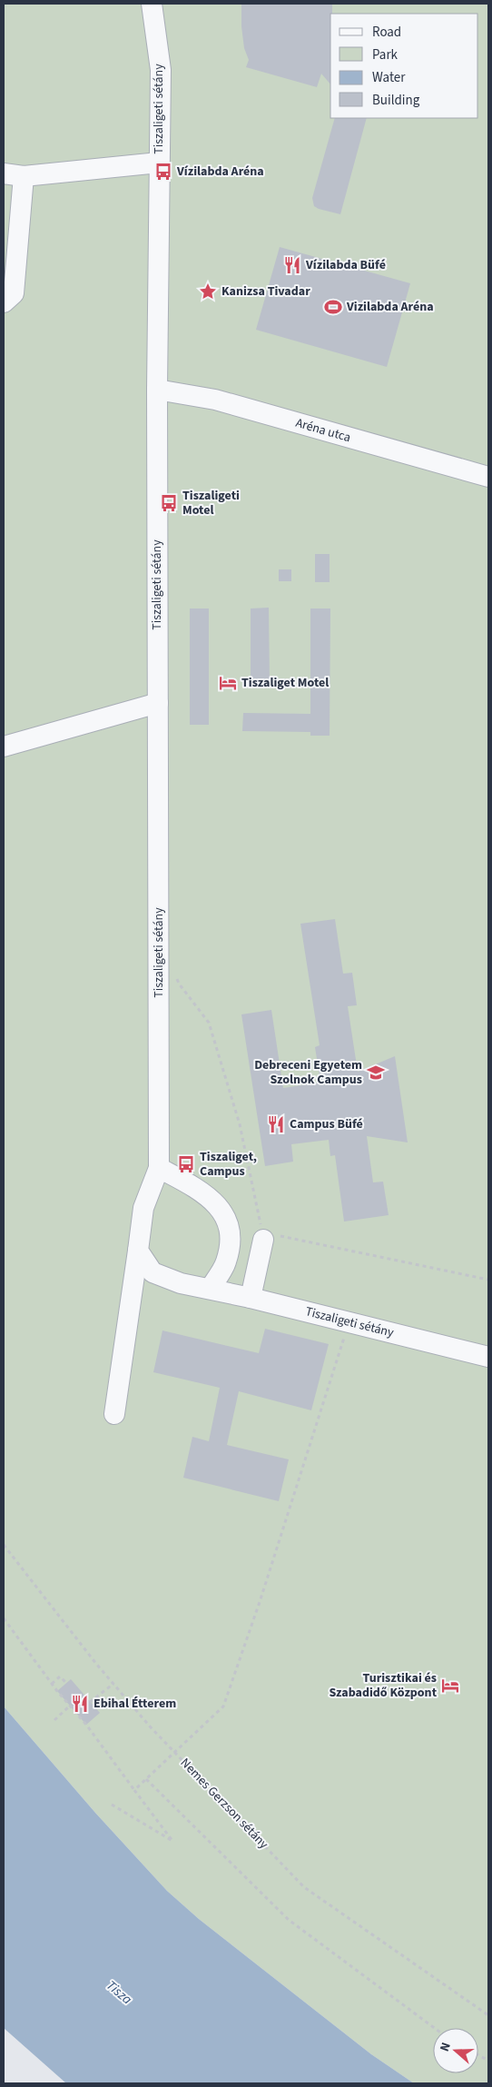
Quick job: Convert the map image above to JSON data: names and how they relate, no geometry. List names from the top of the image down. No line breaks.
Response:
{"streets":{"street":["Tiszaligeti sétány","Aréna utca"],"path":["Nemes Gerzson sétány"]},"crossings":[["Tiszaligeti sétány","Aréna utca"]],"water":["Tisza"],"places":{"bus stop":["Vízilabda Aréna","Tiszaligeti Motel","Tiszaliget, Campus"],"restaurant":["Vízilabda Büfé","Campus Büfé","Ebihal Étterem"],"place":["Kanizsa Tivadar"],"sports":["Vizilabda Aréna"],"hotel":["Tiszaliget Motel","Turisztikai és Szabadidő Központ"],"school or university":["Debreceni Egyetem Szolnok Campus"]},"legend":["Road","Park","Water","Building"],"north":"left"}
